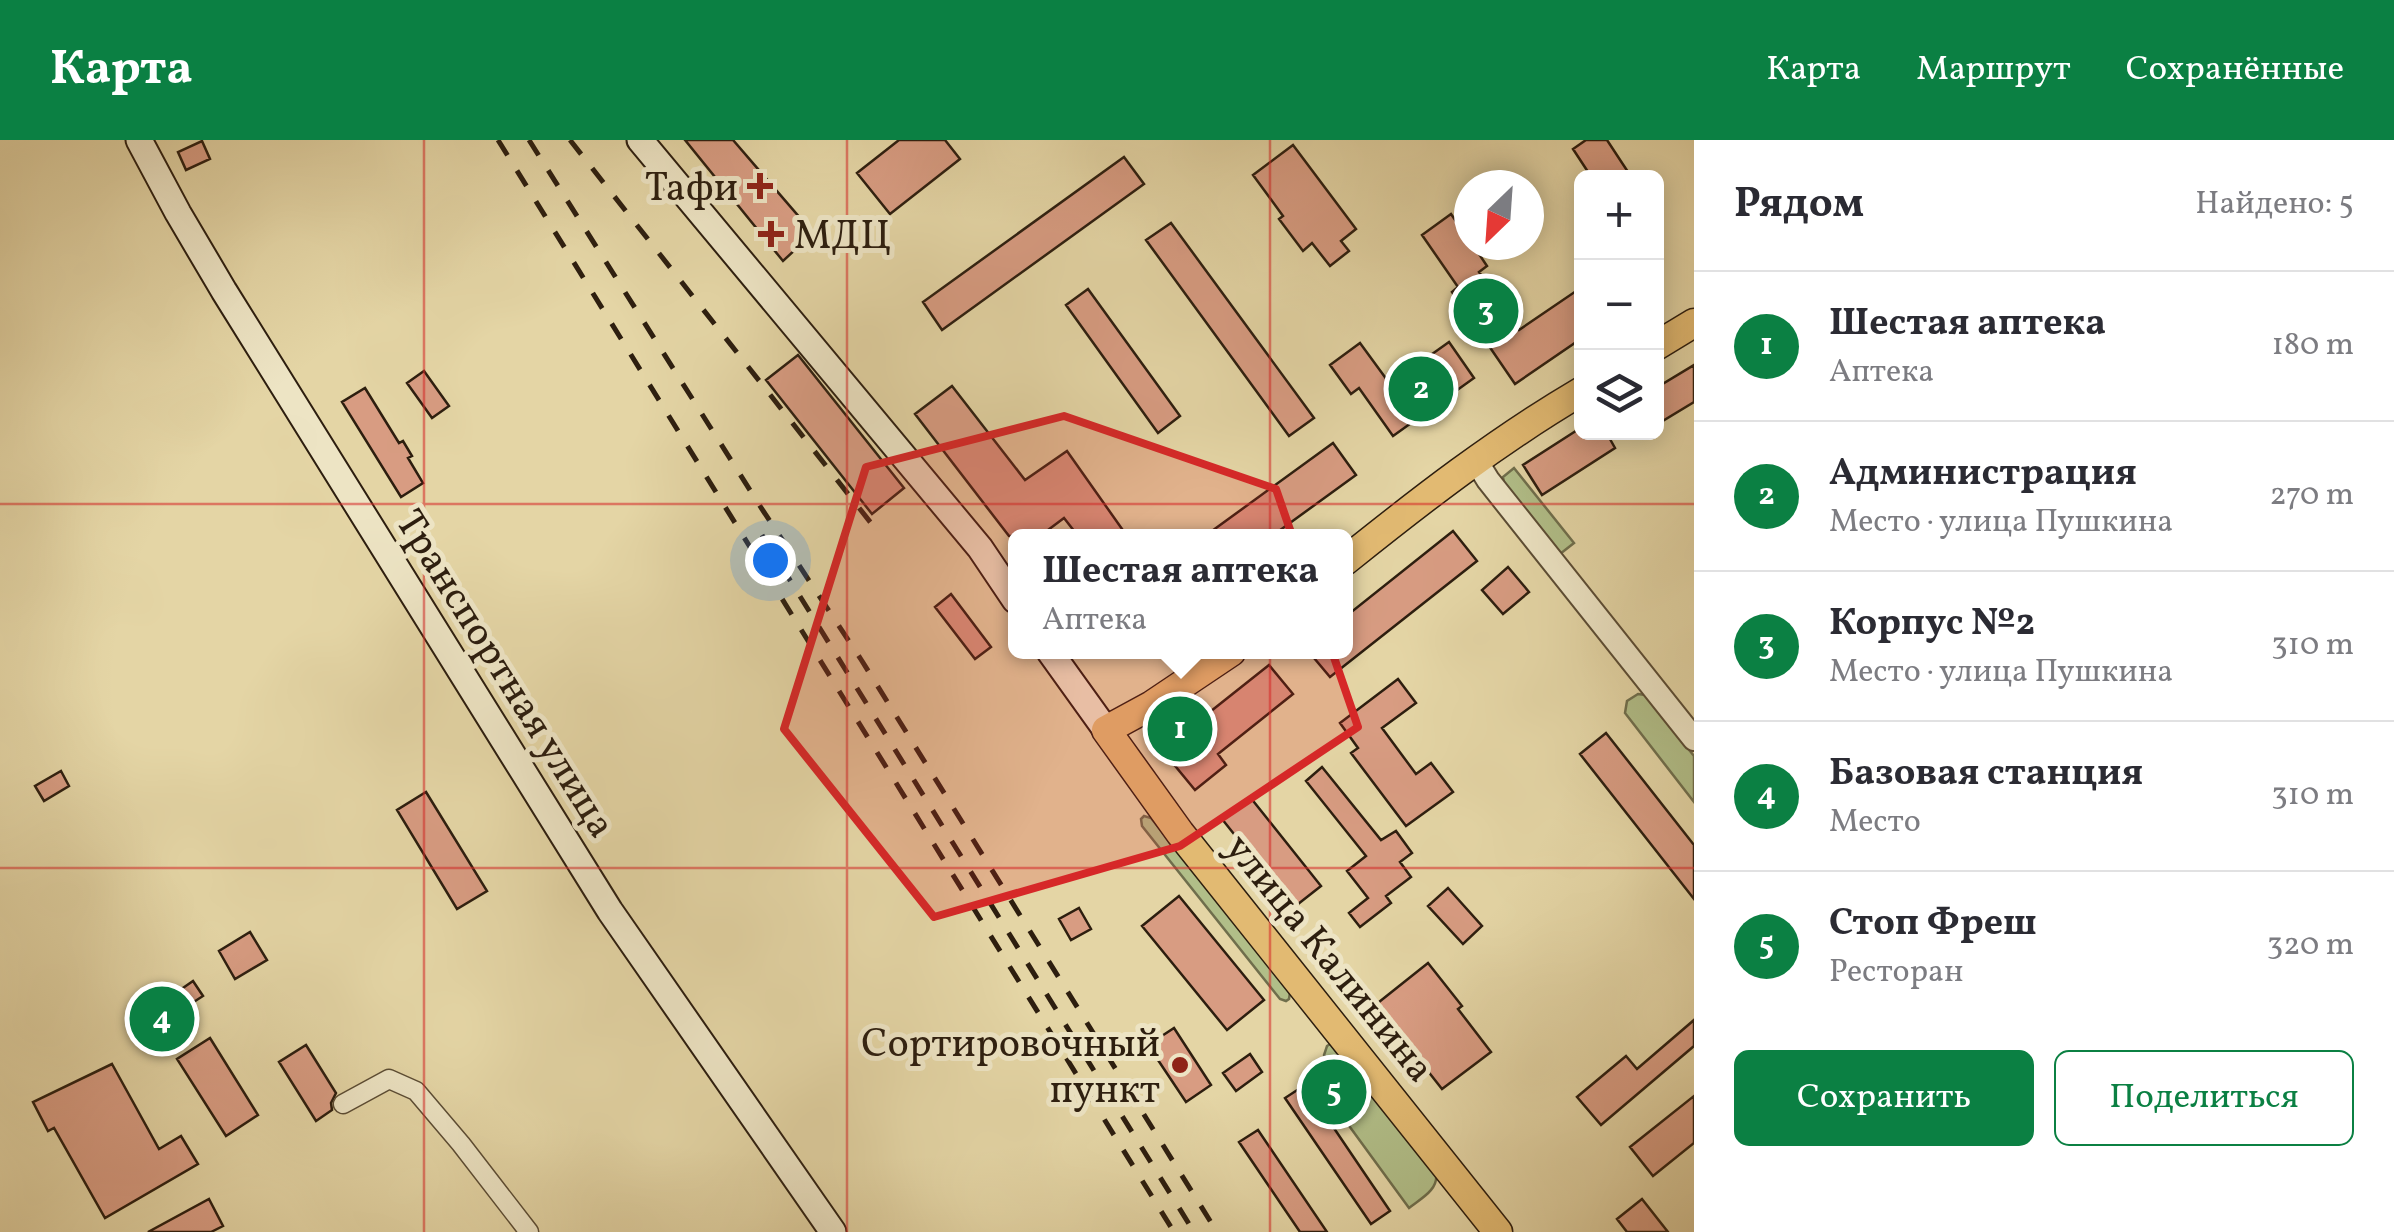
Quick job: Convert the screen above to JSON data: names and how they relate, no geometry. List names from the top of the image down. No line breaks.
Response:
{"streets":{"main road":["Транспортная улица","улица Калинина"]},"places":{"health":["Тафи","МДЦ"],"other":["Сортировочный пункт"]},"north":"bottom left","page":{"header":"Карта","nav":["Карта","Маршрут","Сохранённые"],"heading":["Рядом","Найдено: 5"],"map_buttons":["+","−"],"list":[{"mark":"1","name":"Шестая аптека","note":"Аптека","value":"180 m"},{"mark":"2","name":"Администрация","note":"Место · улица Пушкина","value":"270 m"},{"mark":"3","name":"Корпус №2","note":"Место · улица Пушкина","value":"310 m"},{"mark":"4","name":"Базовая станция","note":"Место","value":"310 m"},{"mark":"5","name":"Стоп Фреш","note":"Ресторан","value":"320 m"}],"pins":["3","2","1","4","5"],"popup":["Шестая аптека","Аптека"],"buttons":["Сохранить","Поделиться"]}}
